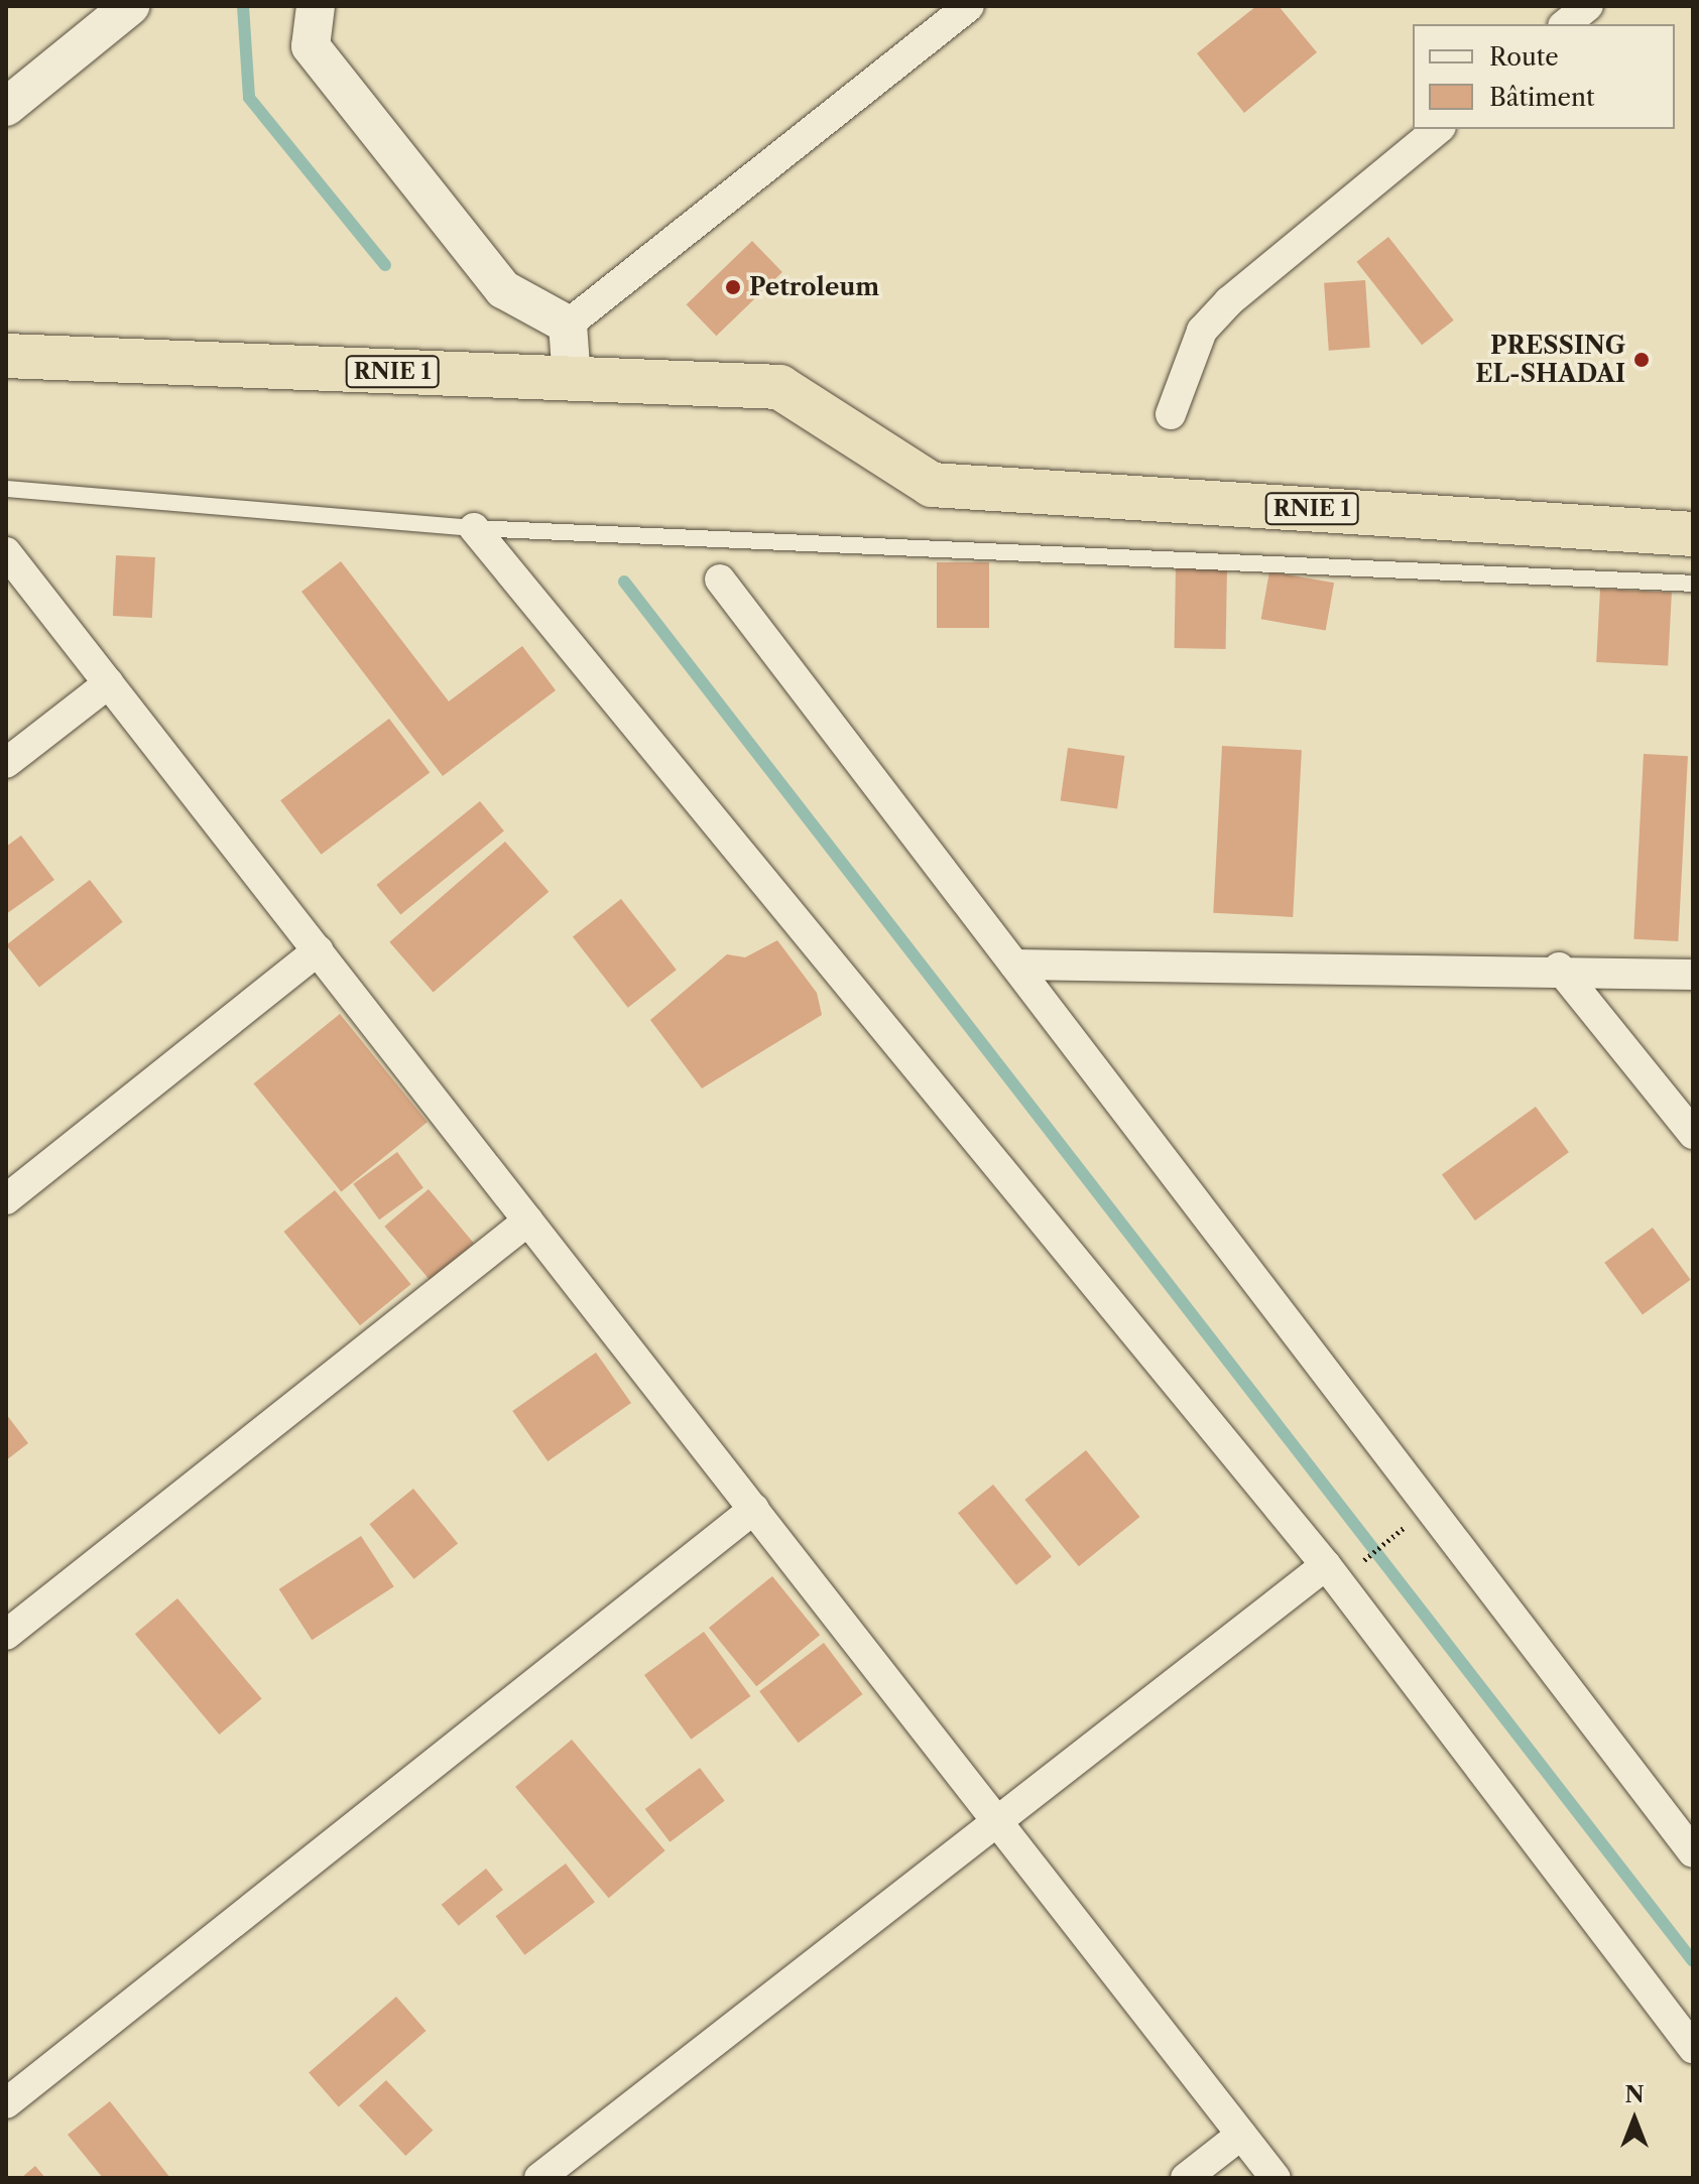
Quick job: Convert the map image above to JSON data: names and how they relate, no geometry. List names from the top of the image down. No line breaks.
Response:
{"streets":{"highway":["RNIE 1"]},"places":["Petroleum","PRESSING EL-SHADAI"],"legend":["Route","Bâtiment"],"north":"top"}
